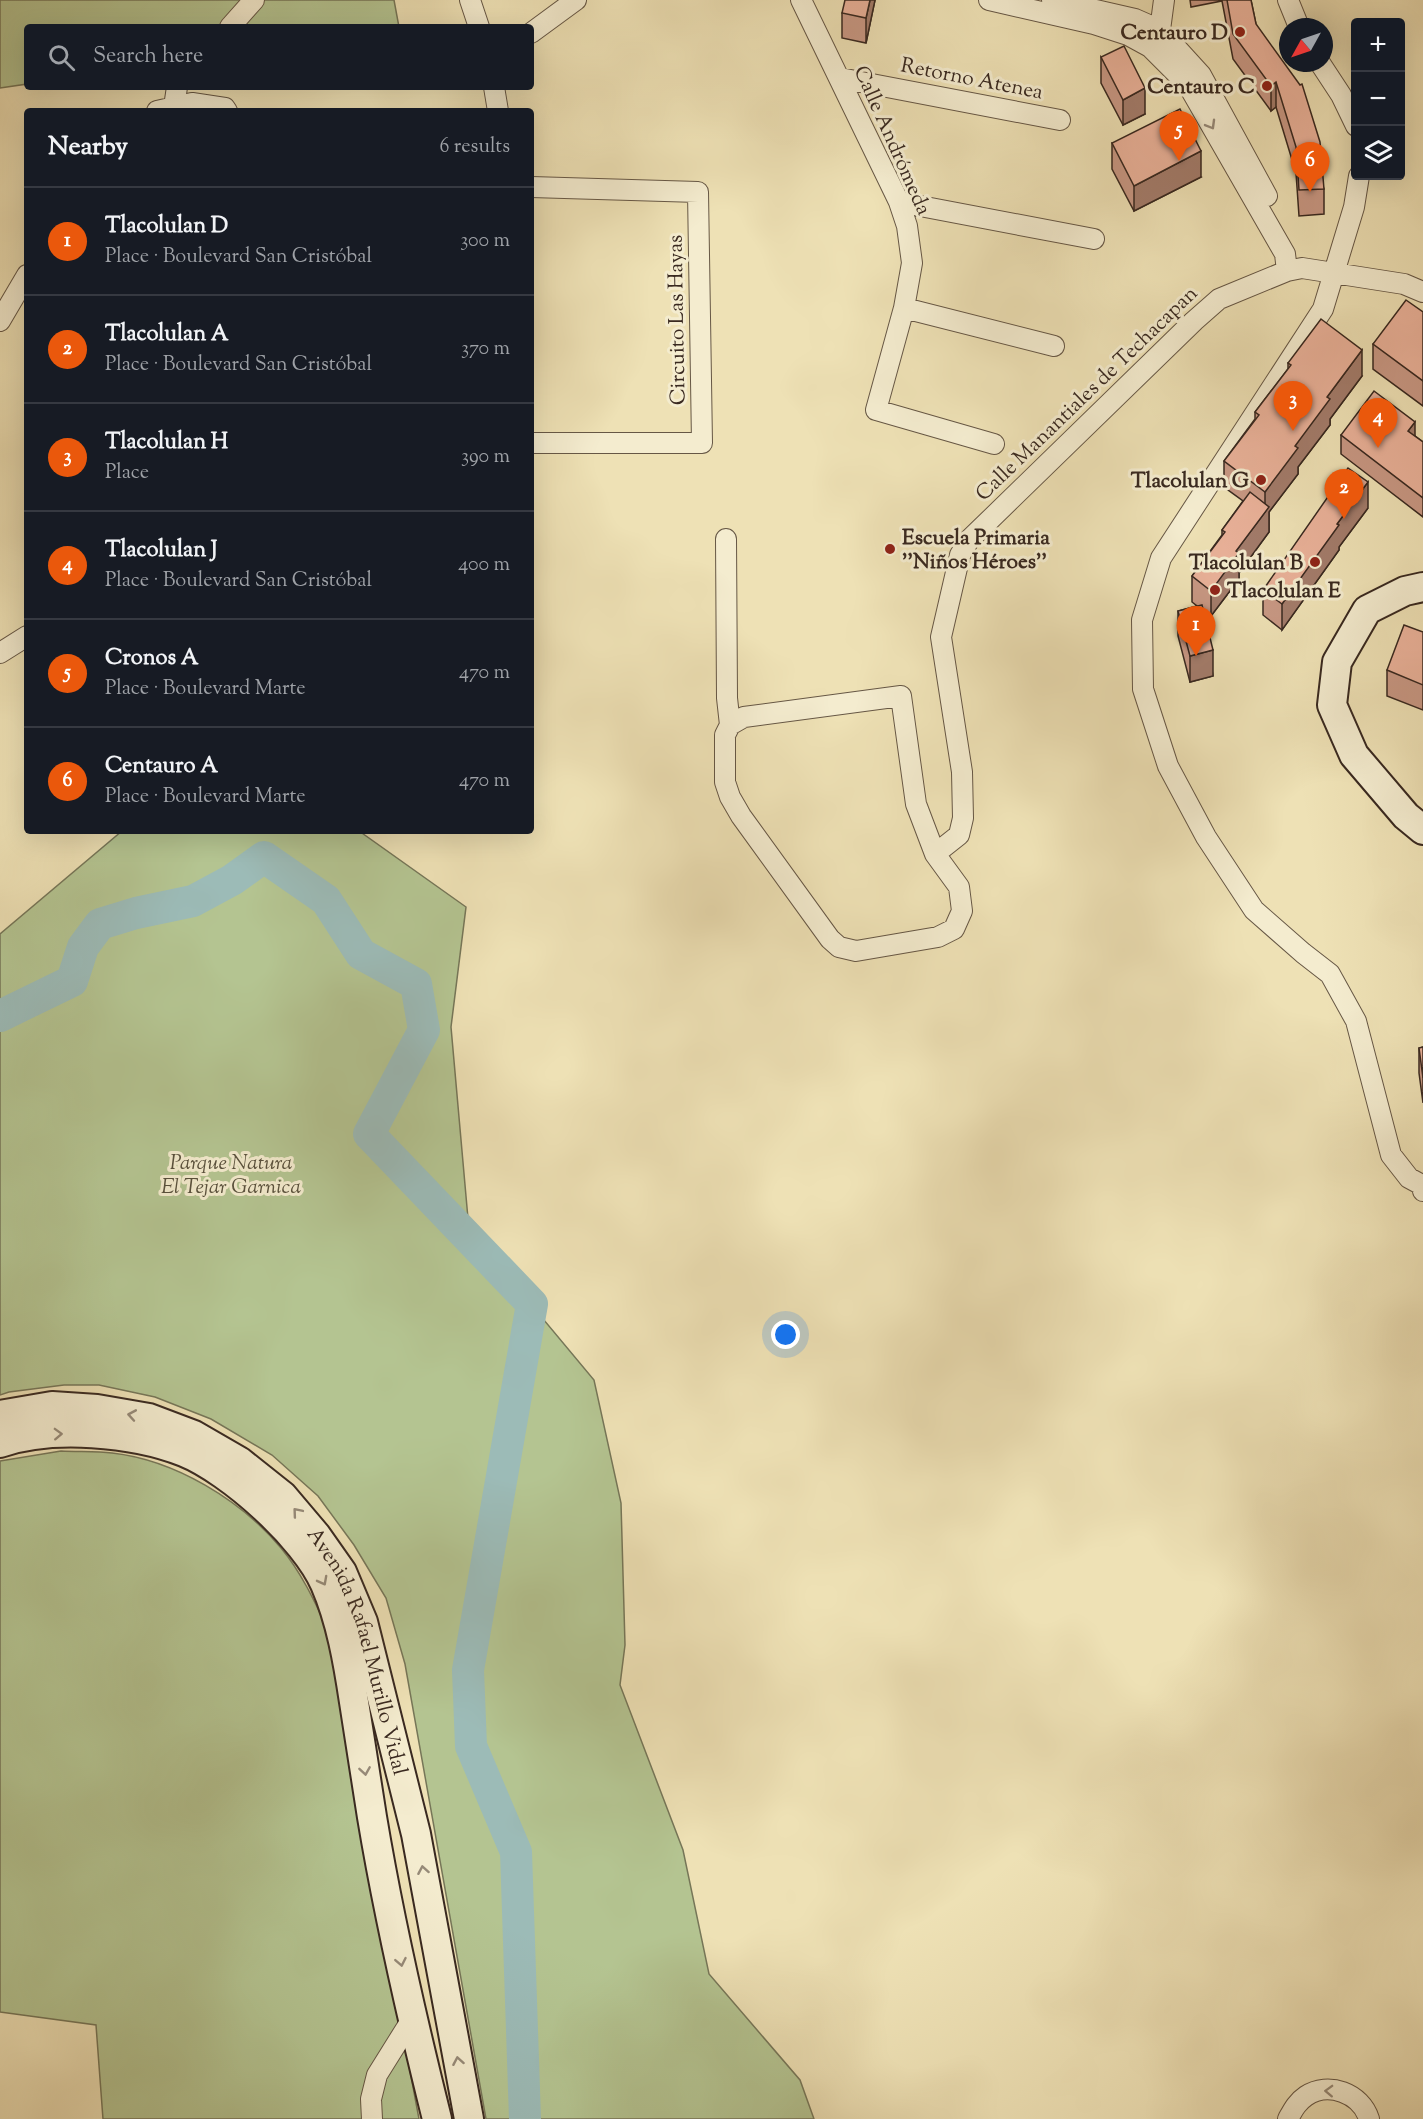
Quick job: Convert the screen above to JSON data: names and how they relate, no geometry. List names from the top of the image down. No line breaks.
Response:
{"streets":{"main road":["Avenida Rafael Murillo Vidal"],"street":["Retorno Atenea","Calle Andrómeda","Circuito Las Hayas","Calle Manantiales de Techacapan"]},"crossings":[["Retorno Atenea","Calle Andrómeda"]],"parks":["Parque Natura El Tejar Garnica"],"places":["Centauro D","Centauro C","Tlacolulan G","Escuela Primaria ''Niños Héroes''","Tlacolulan B","Tlacolulan E"],"north":"bottom left","page":{"map_buttons":["+","−"],"search":"Search here","heading":["Nearby","6 results"],"pins":["5","6","3","4","2","1"],"list":[{"mark":"1","name":"Tlacolulan D","note":"Place · Boulevard San Cristóbal","value":"300 m"},{"mark":"2","name":"Tlacolulan A","note":"Place · Boulevard San Cristóbal","value":"370 m"},{"mark":"3","name":"Tlacolulan H","note":"Place","value":"390 m"},{"mark":"4","name":"Tlacolulan J","note":"Place · Boulevard San Cristóbal","value":"400 m"},{"mark":"5","name":"Cronos A","note":"Place · Boulevard Marte","value":"470 m"},{"mark":"6","name":"Centauro A","note":"Place · Boulevard Marte","value":"470 m"}]}}
